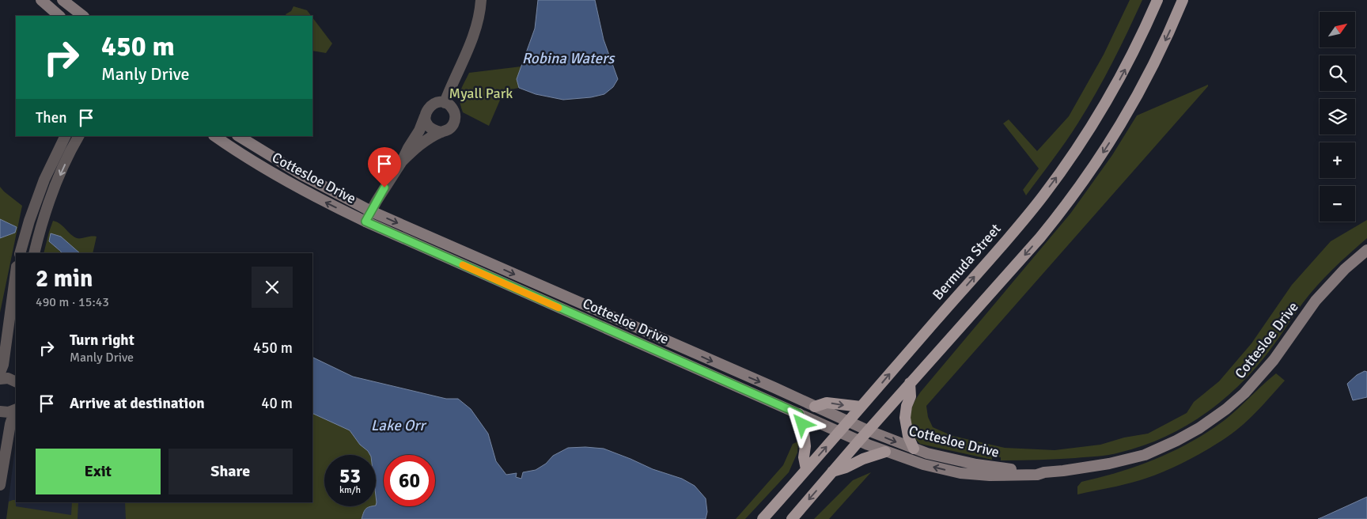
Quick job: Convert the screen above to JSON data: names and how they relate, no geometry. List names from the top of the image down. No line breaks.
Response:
{"streets":{"main road":["Cottesloe Drive","Bermuda Street"]},"crossings":[["Cottesloe Drive","Bermuda Street"]],"water":["Robina Waters","Lake Orr"],"parks":["Myall Park"],"north":"top right","page":{"map_buttons":["+","−"],"turn":["450 m","Manly Drive"],"then":"Then","heading":["2 min","490 m · 15:43"],"list":[{"name":"Turn right","note":"Manly Drive","value":"450 m"},{"name":"Arrive at destination","value":"40 m"}],"buttons":["Exit","Share"],"speed":"53 km/h","limit":"60"}}
